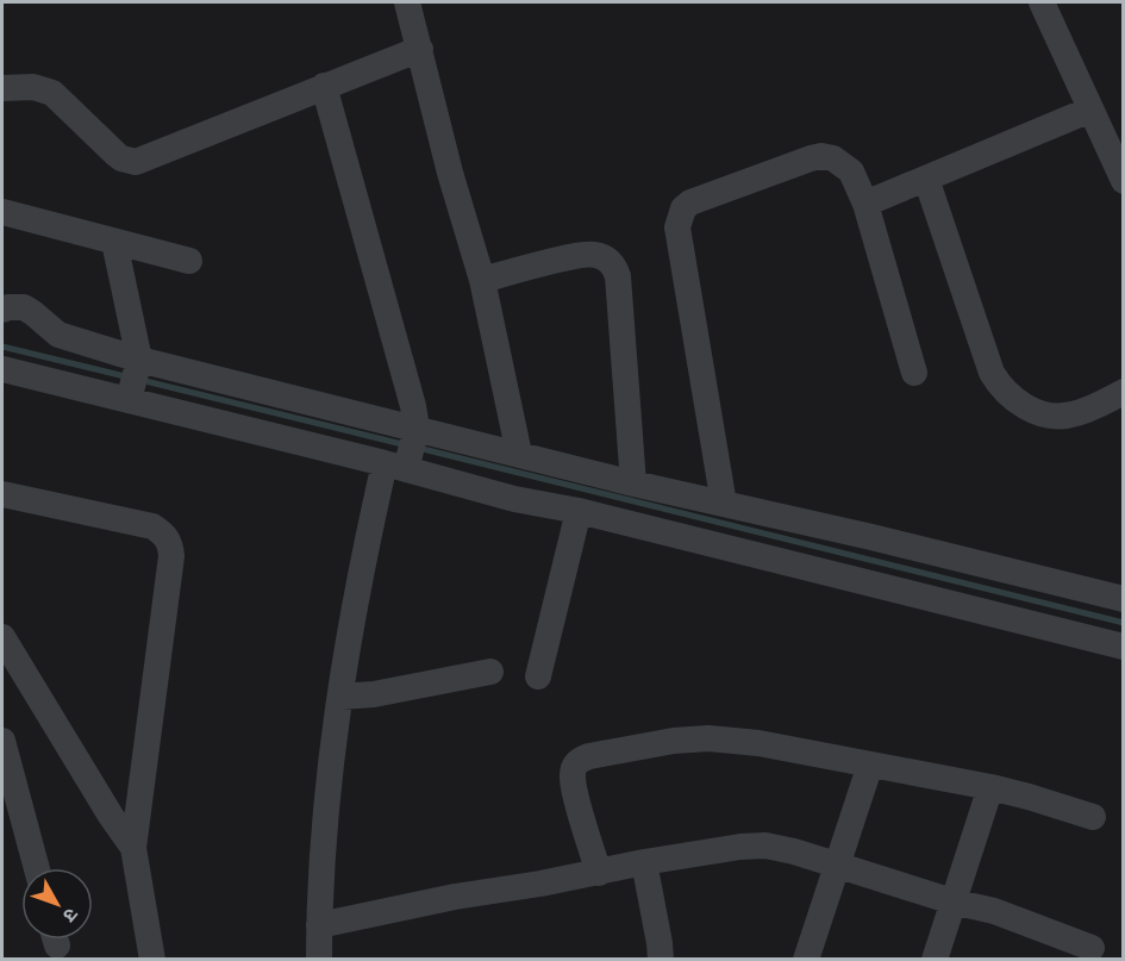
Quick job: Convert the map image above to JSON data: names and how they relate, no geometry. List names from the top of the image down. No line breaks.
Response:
{"north":"bottom right"}
